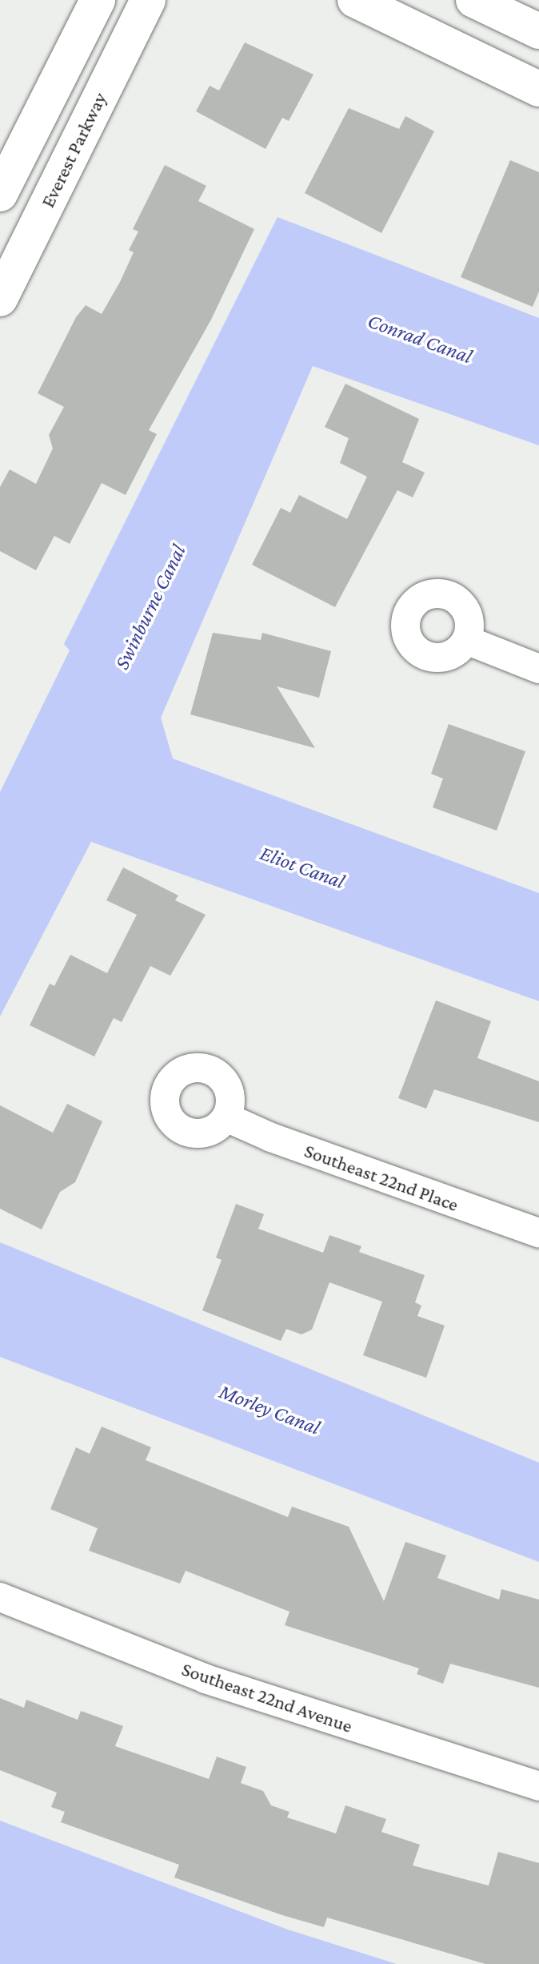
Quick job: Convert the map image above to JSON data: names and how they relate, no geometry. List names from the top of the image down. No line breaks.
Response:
{"streets":{"street":["Everest Parkway","Southeast 22nd Place","Southeast 22nd Avenue"]},"water":["Conrad Canal","Swinburne Canal","Eliot Canal","Morley Canal"]}
